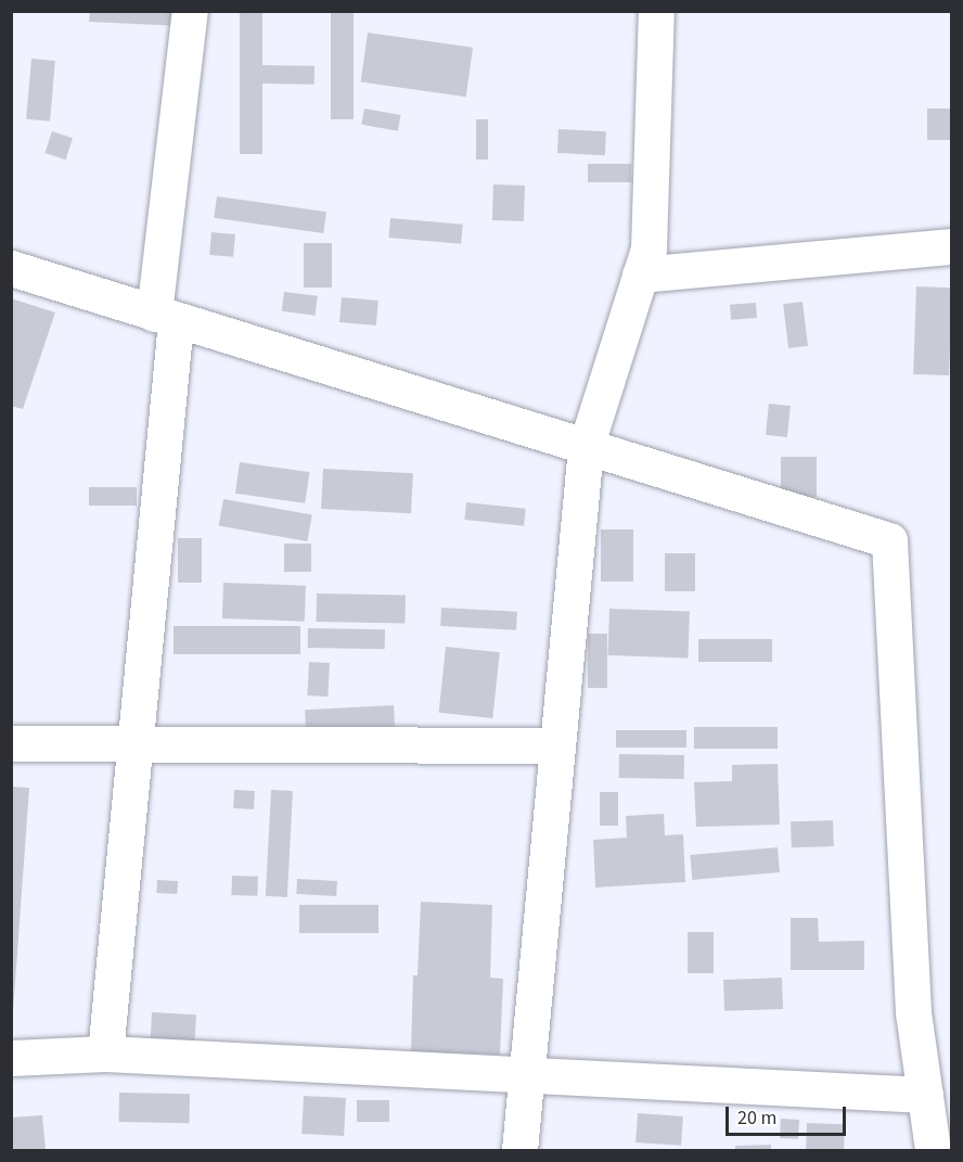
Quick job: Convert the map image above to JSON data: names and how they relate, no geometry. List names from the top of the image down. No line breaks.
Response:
{"scale_bar":"20 m"}
